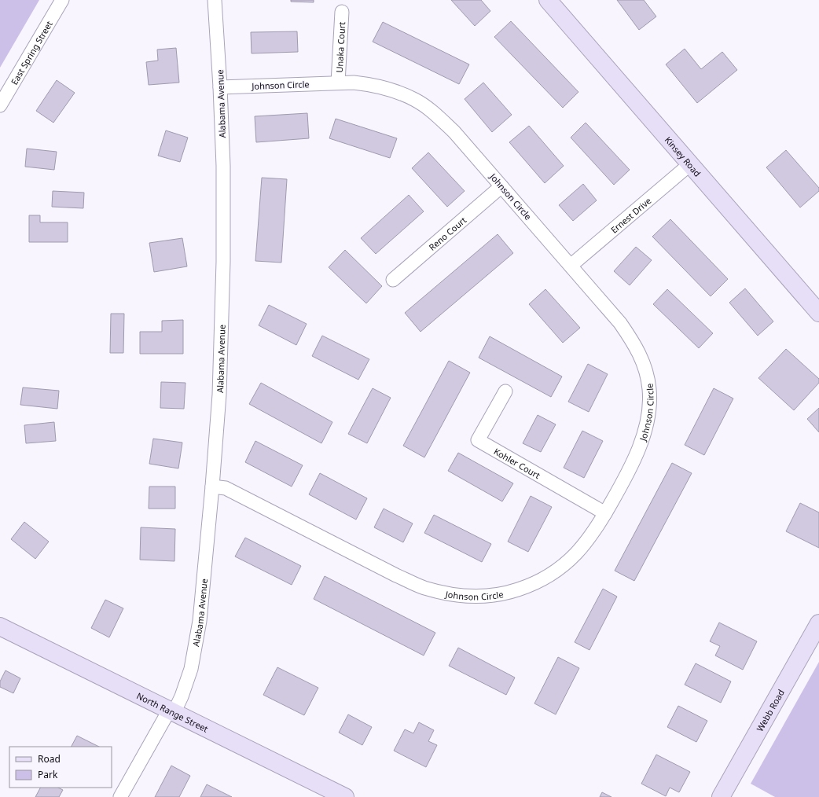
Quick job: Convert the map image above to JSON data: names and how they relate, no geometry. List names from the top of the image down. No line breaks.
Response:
{"streets":{"street":["Unaka Court","East Spring Street","Johnson Circle","Alabama Avenue","Kinsey Road","Ernest Drive","Reno Court","Kohler Court","Webb Road","North Range Street"]},"crossings":[["Unaka Court","Johnson Circle"],["Johnson Circle","Alabama Avenue"],["Johnson Circle","Ernest Drive"],["Johnson Circle","Reno Court"],["Johnson Circle","Kohler Court"],["Alabama Avenue","North Range Street"],["Kinsey Road","Ernest Drive"]],"legend":["Road","Park"]}
